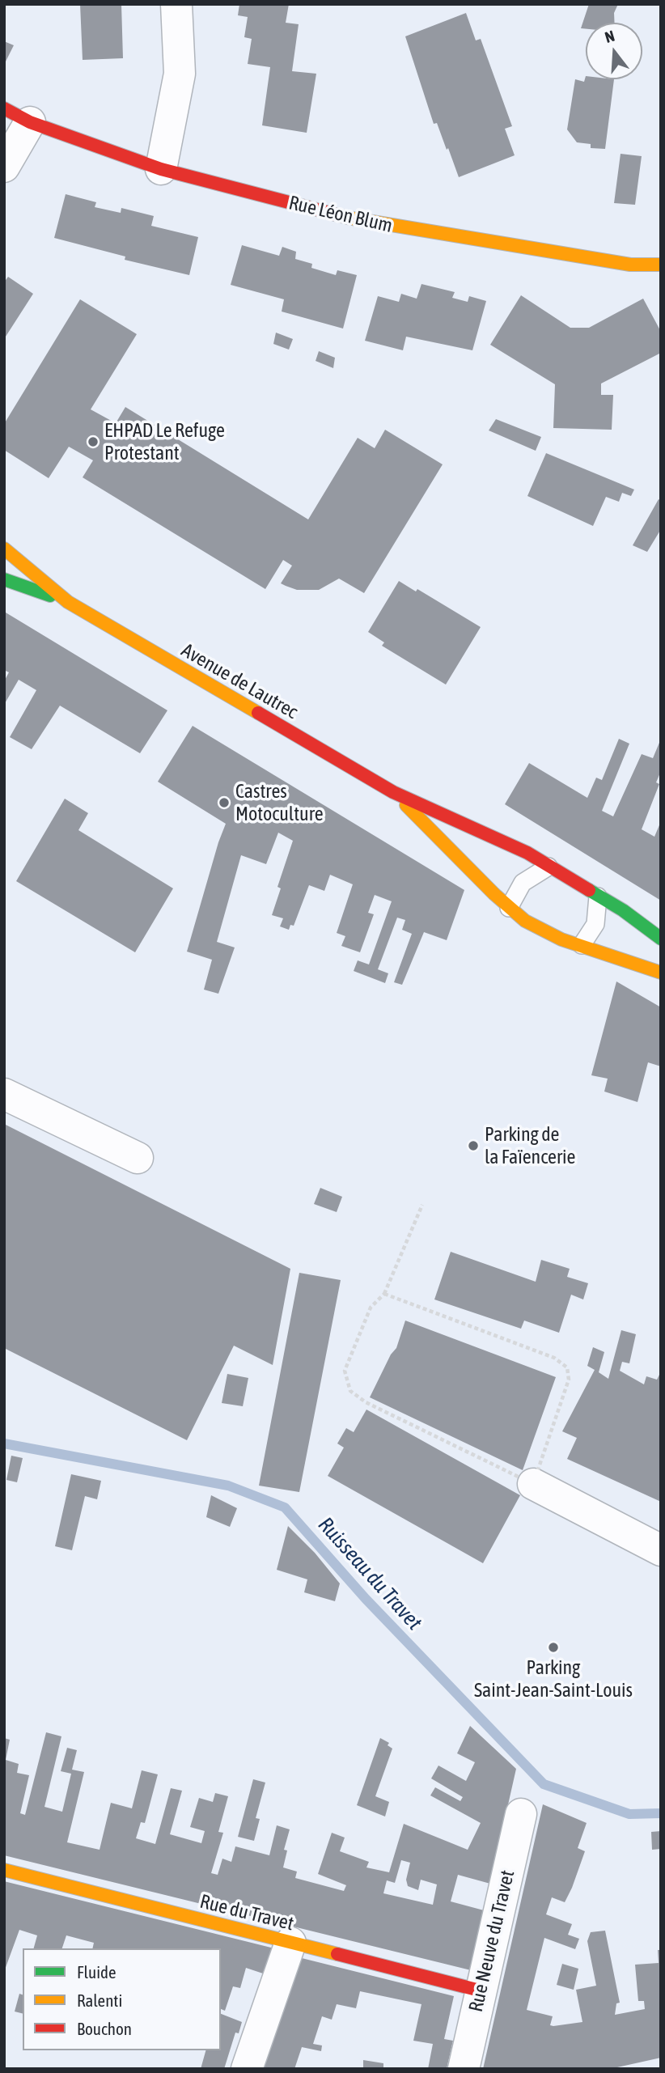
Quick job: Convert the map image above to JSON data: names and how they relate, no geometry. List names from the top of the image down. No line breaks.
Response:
{"streets":{"main road":["Rue Léon Blum","Avenue de Lautrec","Rue du Travet"],"street":["Rue Neuve du Travet"]},"crossings":[["Rue du Travet","Rue Neuve du Travet"]],"water":["Ruisseau du Travet"],"places":["EHPAD Le Refuge Protestant","Castres Motoculture","Parking de la Faïencerie","Parking Saint-Jean-Saint-Louis"],"legend":["Fluide","Ralenti","Bouchon"],"north":"top"}
